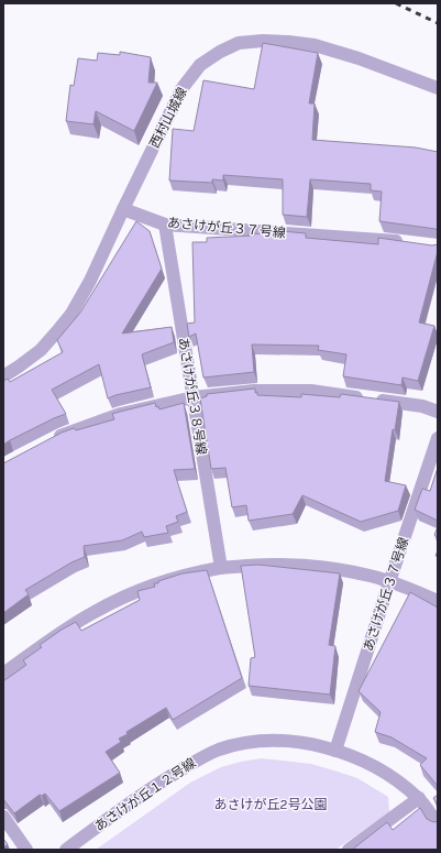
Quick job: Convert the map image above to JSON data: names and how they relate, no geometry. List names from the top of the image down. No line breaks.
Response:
{"streets":{"street":["西村山城線","あさけが丘３７号線","あさけが丘３８号線","あさけが丘１２号線"]},"crossings":[["西村山城線","あさけが丘３７号線"],["あさけが丘３７号線","あさけが丘３８号線"],["あさけが丘３７号線","あさけが丘１２号線"]],"parks":["あさけが丘2号公園"]}
